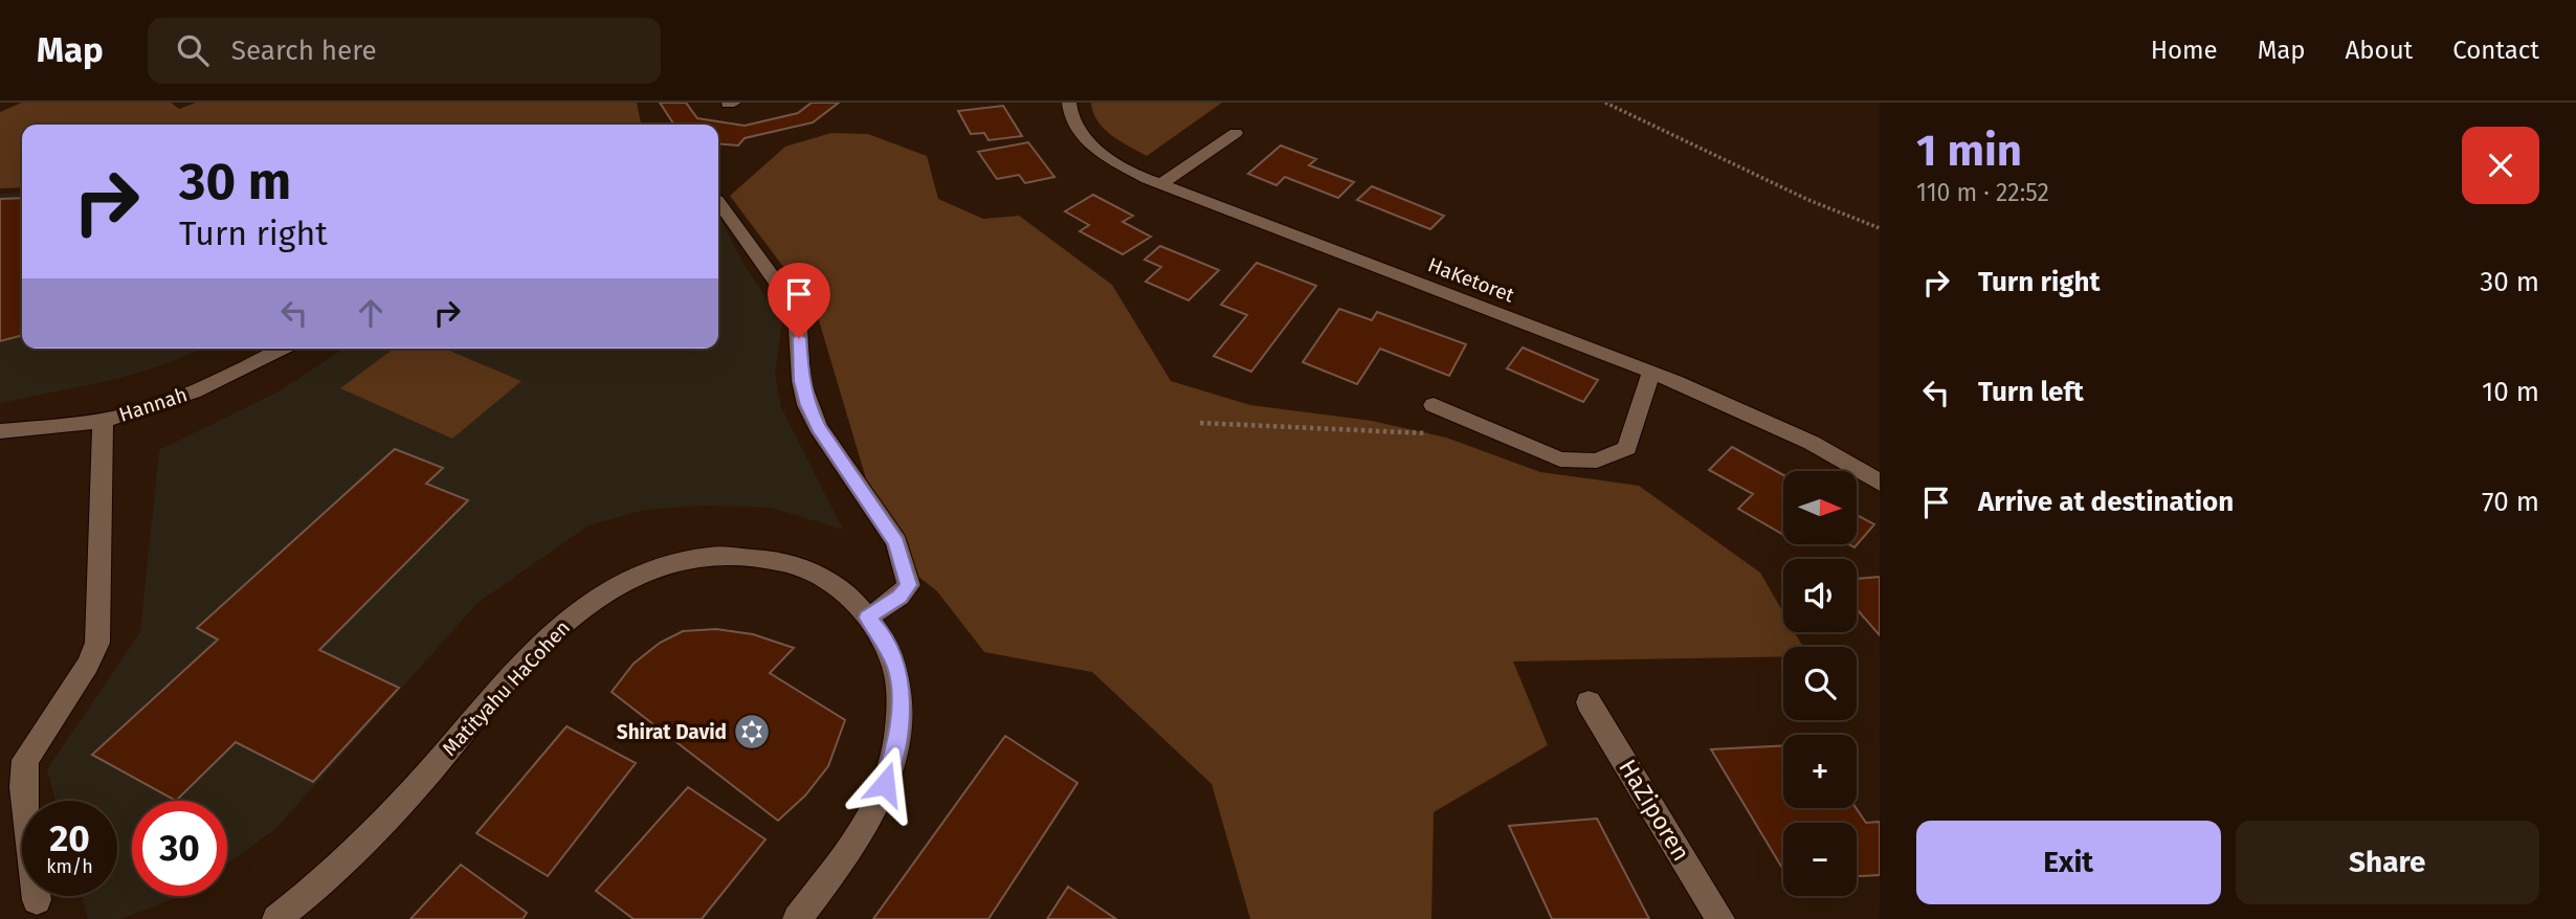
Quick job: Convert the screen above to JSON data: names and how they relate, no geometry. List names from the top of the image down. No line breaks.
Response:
{"streets":{"street":["HaKetoret","Hannah","Matityahu HaCohen","HaZiporen"]},"places":{"synagogue":["Shirat David"]},"north":"right","page":{"header":"Map","search":"Search here","nav":["Home","Map","About","Contact"],"heading":["1 min","110 m · 22:52"],"turn":["30 m","Turn right"],"list":[{"name":"Turn right","value":"30 m"},{"name":"Turn left","value":"10 m"},{"name":"Arrive at destination","value":"70 m"}],"map_buttons":["+","−"],"speed":"20 km/h","limit":"30","buttons":["Exit","Share"]}}
